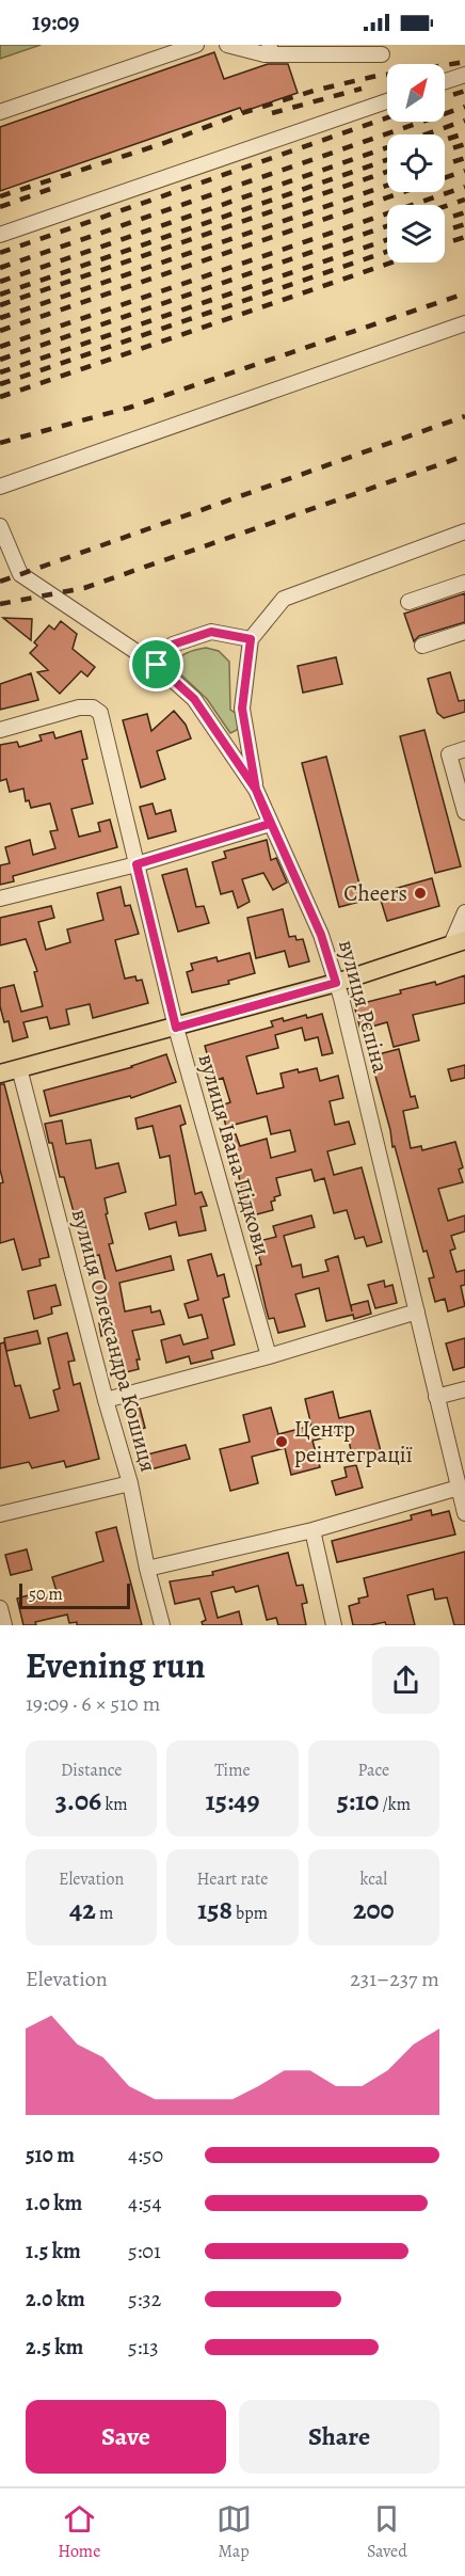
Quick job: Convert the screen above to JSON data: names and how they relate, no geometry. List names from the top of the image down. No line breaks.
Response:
{"streets":{"street":["вулиця Рєпіна","вулиця Івана Підкови","вулиця Олександра Кошиця"]},"places":["Cheers","Центр реінтеграції"],"scale_bar":"50 m","north":"top right","page":{"status":"19:09","scale":"50 m","heading":["Evening run","19:09 · 6 × 510 m"],"stats":[["Distance","3.06 km"],["Time","15:49"],["Pace","5:10 /km"],["Elevation","42 m"],["Heart rate","158 bpm"],["kcal","200"]],"chart":["Elevation","231–237 m"],"list":[{"name":"510 m","note":"4:50"},{"name":"1.0 km","note":"4:54"},{"name":"1.5 km","note":"5:01"},{"name":"2.0 km","note":"5:32"},{"name":"2.5 km","note":"5:13"}],"buttons":["Save","Share"],"tabs":["Home","Map","Saved"]}}
